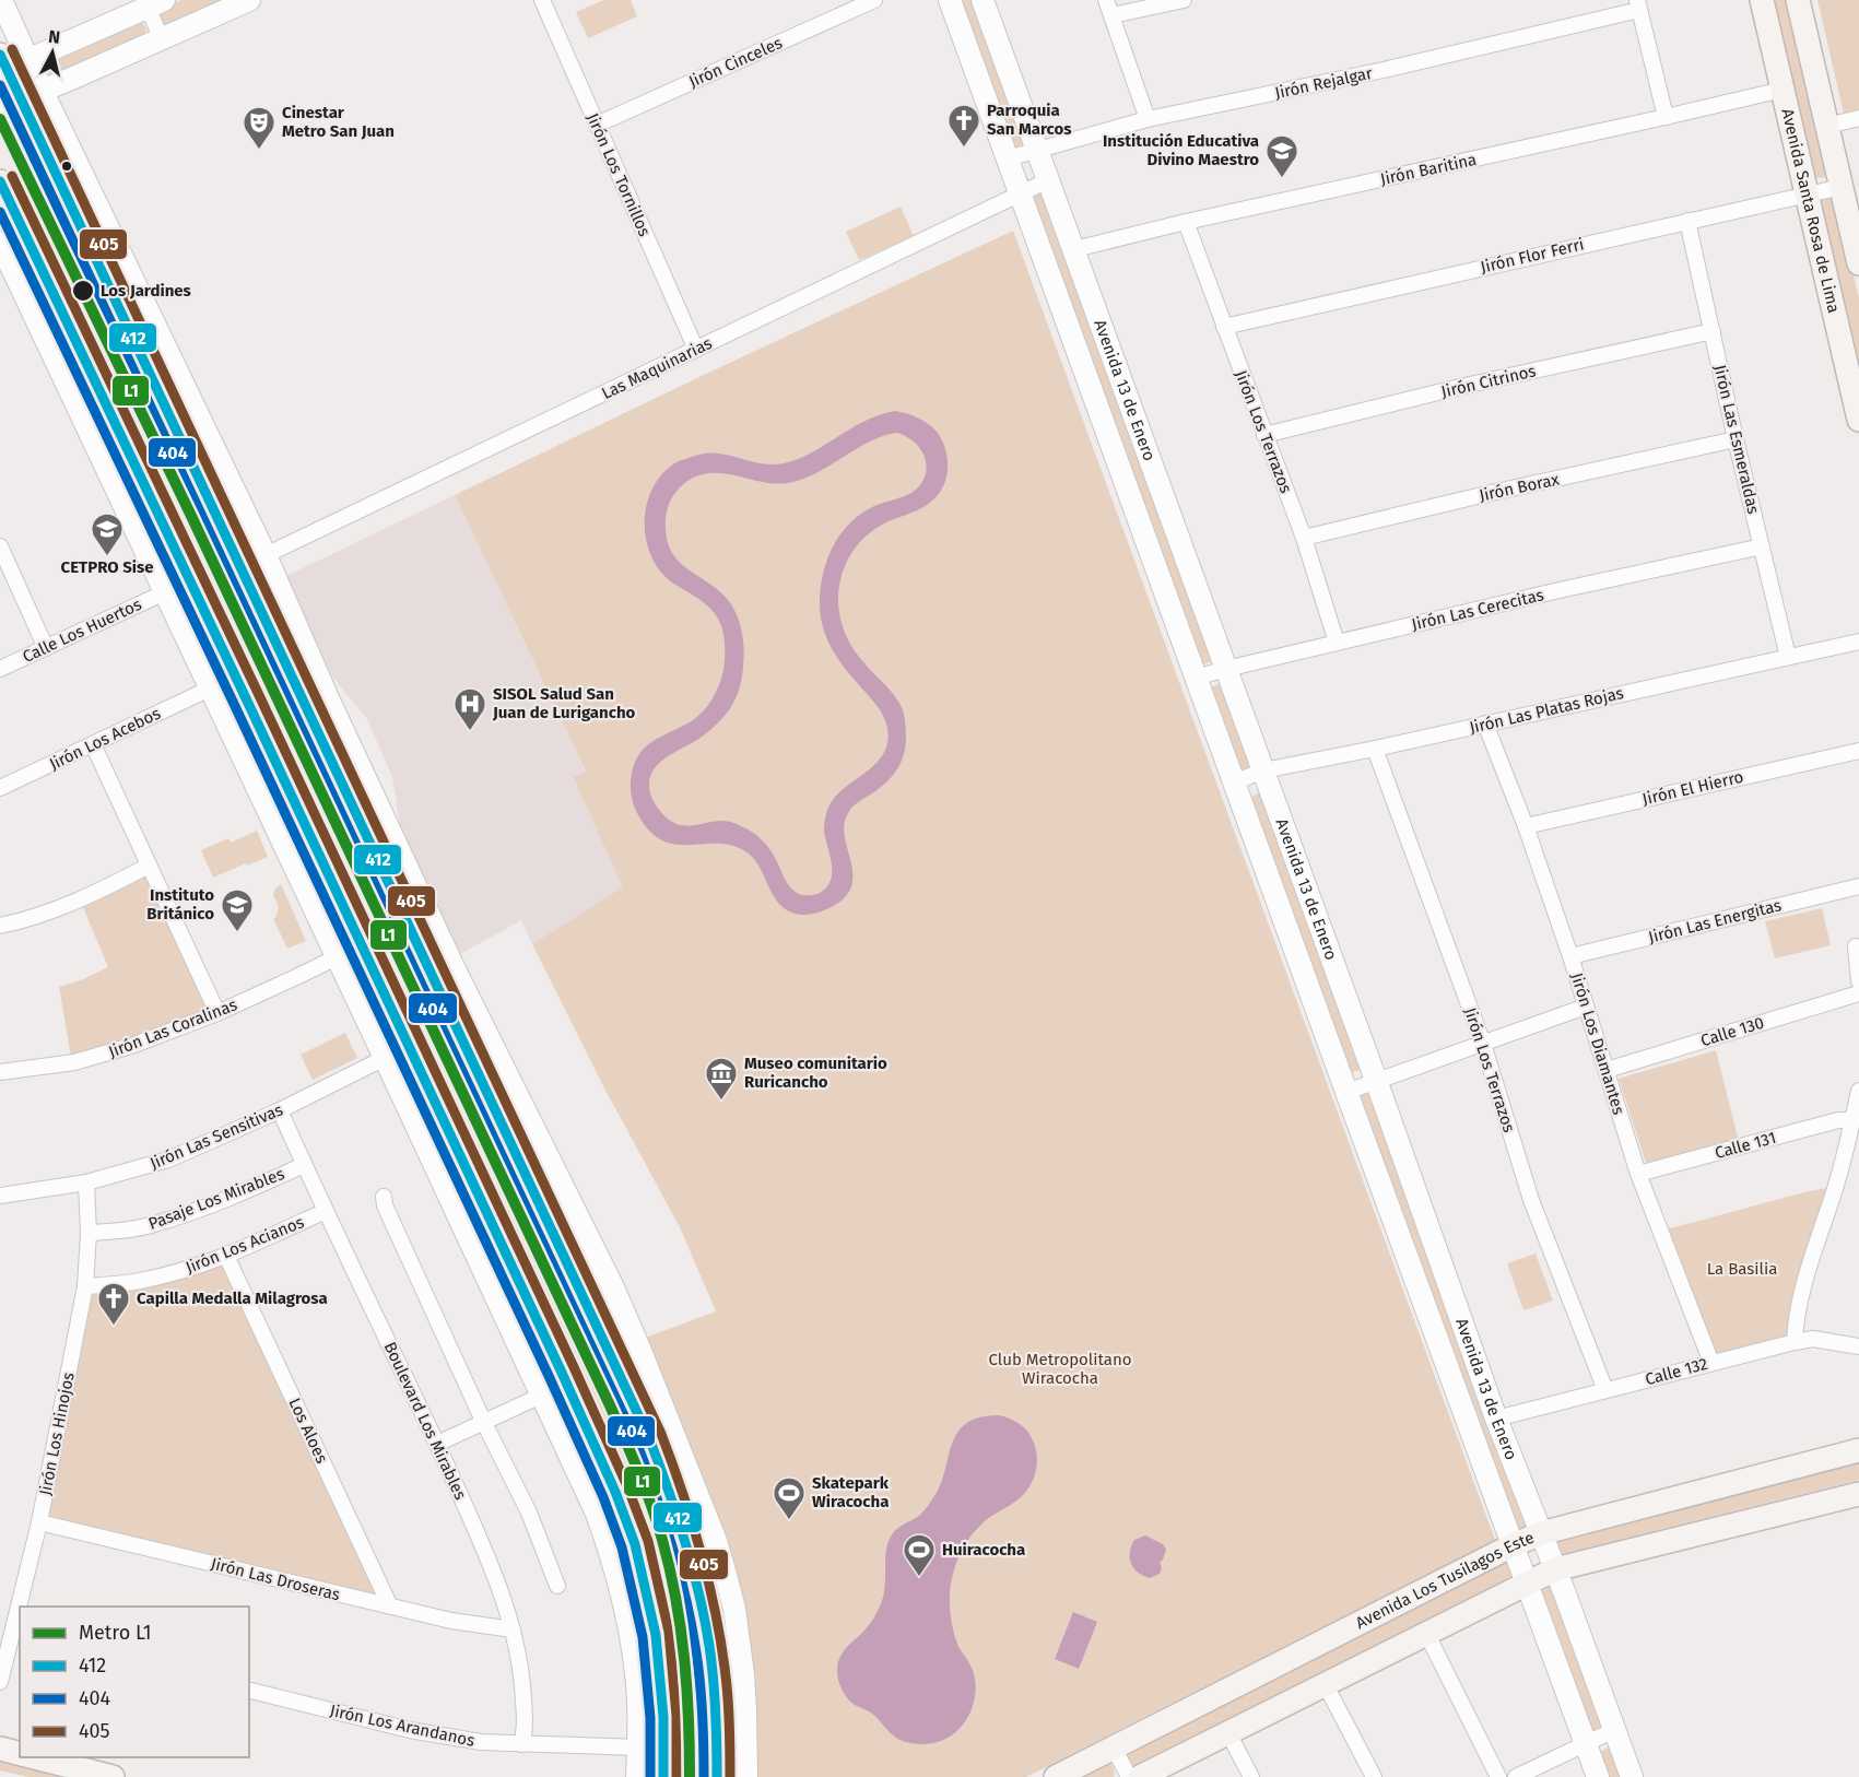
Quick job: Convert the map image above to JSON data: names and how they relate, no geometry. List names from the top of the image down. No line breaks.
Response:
{"streets":{"main road":["Avenida Santa Rosa de Lima","Avenida 13 de Enero","Avenida Los Tusilagos Este"],"street":["Jirón Cinceles","Jirón Rejalgar","Jirón Baritina","Jirón Los Tornillos","Jirón Flor Ferri","Las Maquinarias","Jirón Citrinos","Jirón Los Terrazos","Jirón Las Esmeraldas","Jirón Borax","Jirón Las Cerecitas","Calle Los Huertos","Jirón Las Platas Rojas","Jirón Los Acebos","Jirón El Hierro","Jirón Las Energitas","Jirón Las Coralinas","Calle 130","Jirón Los Diamantes","Jirón Las Sensitivas","Calle 131","Pasaje Los Mirables","Jirón Los Acianos","Calle 132","Boulevard Los Mirables","Los Aloes","Jirón Los Hinojos","Jirón Las Droseras","Jirón Los Arandanos"]},"crossings":[["Jirón Cinceles","Jirón Los Tornillos"],["Jirón Rejalgar","Avenida 13 de Enero"],["Jirón Baritina","Avenida Santa Rosa de Lima"],["Jirón Baritina","Avenida 13 de Enero"],["Jirón Baritina","Jirón Los Terrazos"],["Jirón Los Tornillos","Las Maquinarias"],["Avenida Santa Rosa de Lima","Jirón Flor Ferri"],["Jirón Flor Ferri","Jirón Los Terrazos"],["Jirón Flor Ferri","Jirón Las Esmeraldas"],["Las Maquinarias","Avenida 13 de Enero"],["Jirón Citrinos","Jirón Los Terrazos"],["Jirón Citrinos","Jirón Las Esmeraldas"],["Avenida 13 de Enero","Jirón Las Cerecitas"],["Avenida 13 de Enero","Jirón Las Platas Rojas"],["Avenida 13 de Enero","Calle 132"],["Avenida 13 de Enero","Avenida Los Tusilagos Este"],["Jirón Los Terrazos","Jirón Borax"],["Jirón Los Terrazos","Jirón Las Cerecitas"],["Jirón Los Terrazos","Jirón Las Platas Rojas"],["Jirón Los Terrazos","Calle 132"],["Jirón Las Esmeraldas","Jirón Borax"],["Jirón Las Esmeraldas","Jirón Las Cerecitas"],["Jirón Las Esmeraldas","Jirón Las Platas Rojas"],["Jirón Las Platas Rojas","Jirón Los Diamantes"],["Jirón El Hierro","Jirón Los Diamantes"],["Jirón Las Energitas","Jirón Los Diamantes"],["Calle 130","Jirón Los Diamantes"],["Jirón Los Diamantes","Calle 131"],["Jirón Los Diamantes","Calle 132"],["Jirón Las Sensitivas","Boulevard Los Mirables"],["Jirón Las Sensitivas","Jirón Los Hinojos"],["Pasaje Los Mirables","Boulevard Los Mirables"],["Pasaje Los Mirables","Jirón Los Hinojos"],["Jirón Los Acianos","Boulevard Los Mirables"],["Jirón Los Acianos","Los Aloes"],["Jirón Los Acianos","Jirón Los Hinojos"],["Boulevard Los Mirables","Jirón Las Droseras"],["Boulevard Los Mirables","Jirón Los Arandanos"],["Los Aloes","Jirón Las Droseras"],["Jirón Los Hinojos","Jirón Las Droseras"]],"parks":["La Basilia","Club Metropolitano Wiracocha"],"places":{"church":["Parroquia San Marcos","Capilla Medalla Milagrosa"],"theatre":["Cinestar Metro San Juan"],"school or university":["Institución Educativa Divino Maestro","CETPRO Sise","Instituto Británico"],"other":["Los Jardines"],"hospital":["SISOL Salud San Juan de Lurigancho"],"museum":["Museo comunitario Ruricancho"],"sports":["Skatepark Wiracocha","Huiracocha"]},"lines":["transit line 405","transit line 412","transit line 404","metro line L1"],"legend":["Metro L1","412","404","405"],"north":"top"}
